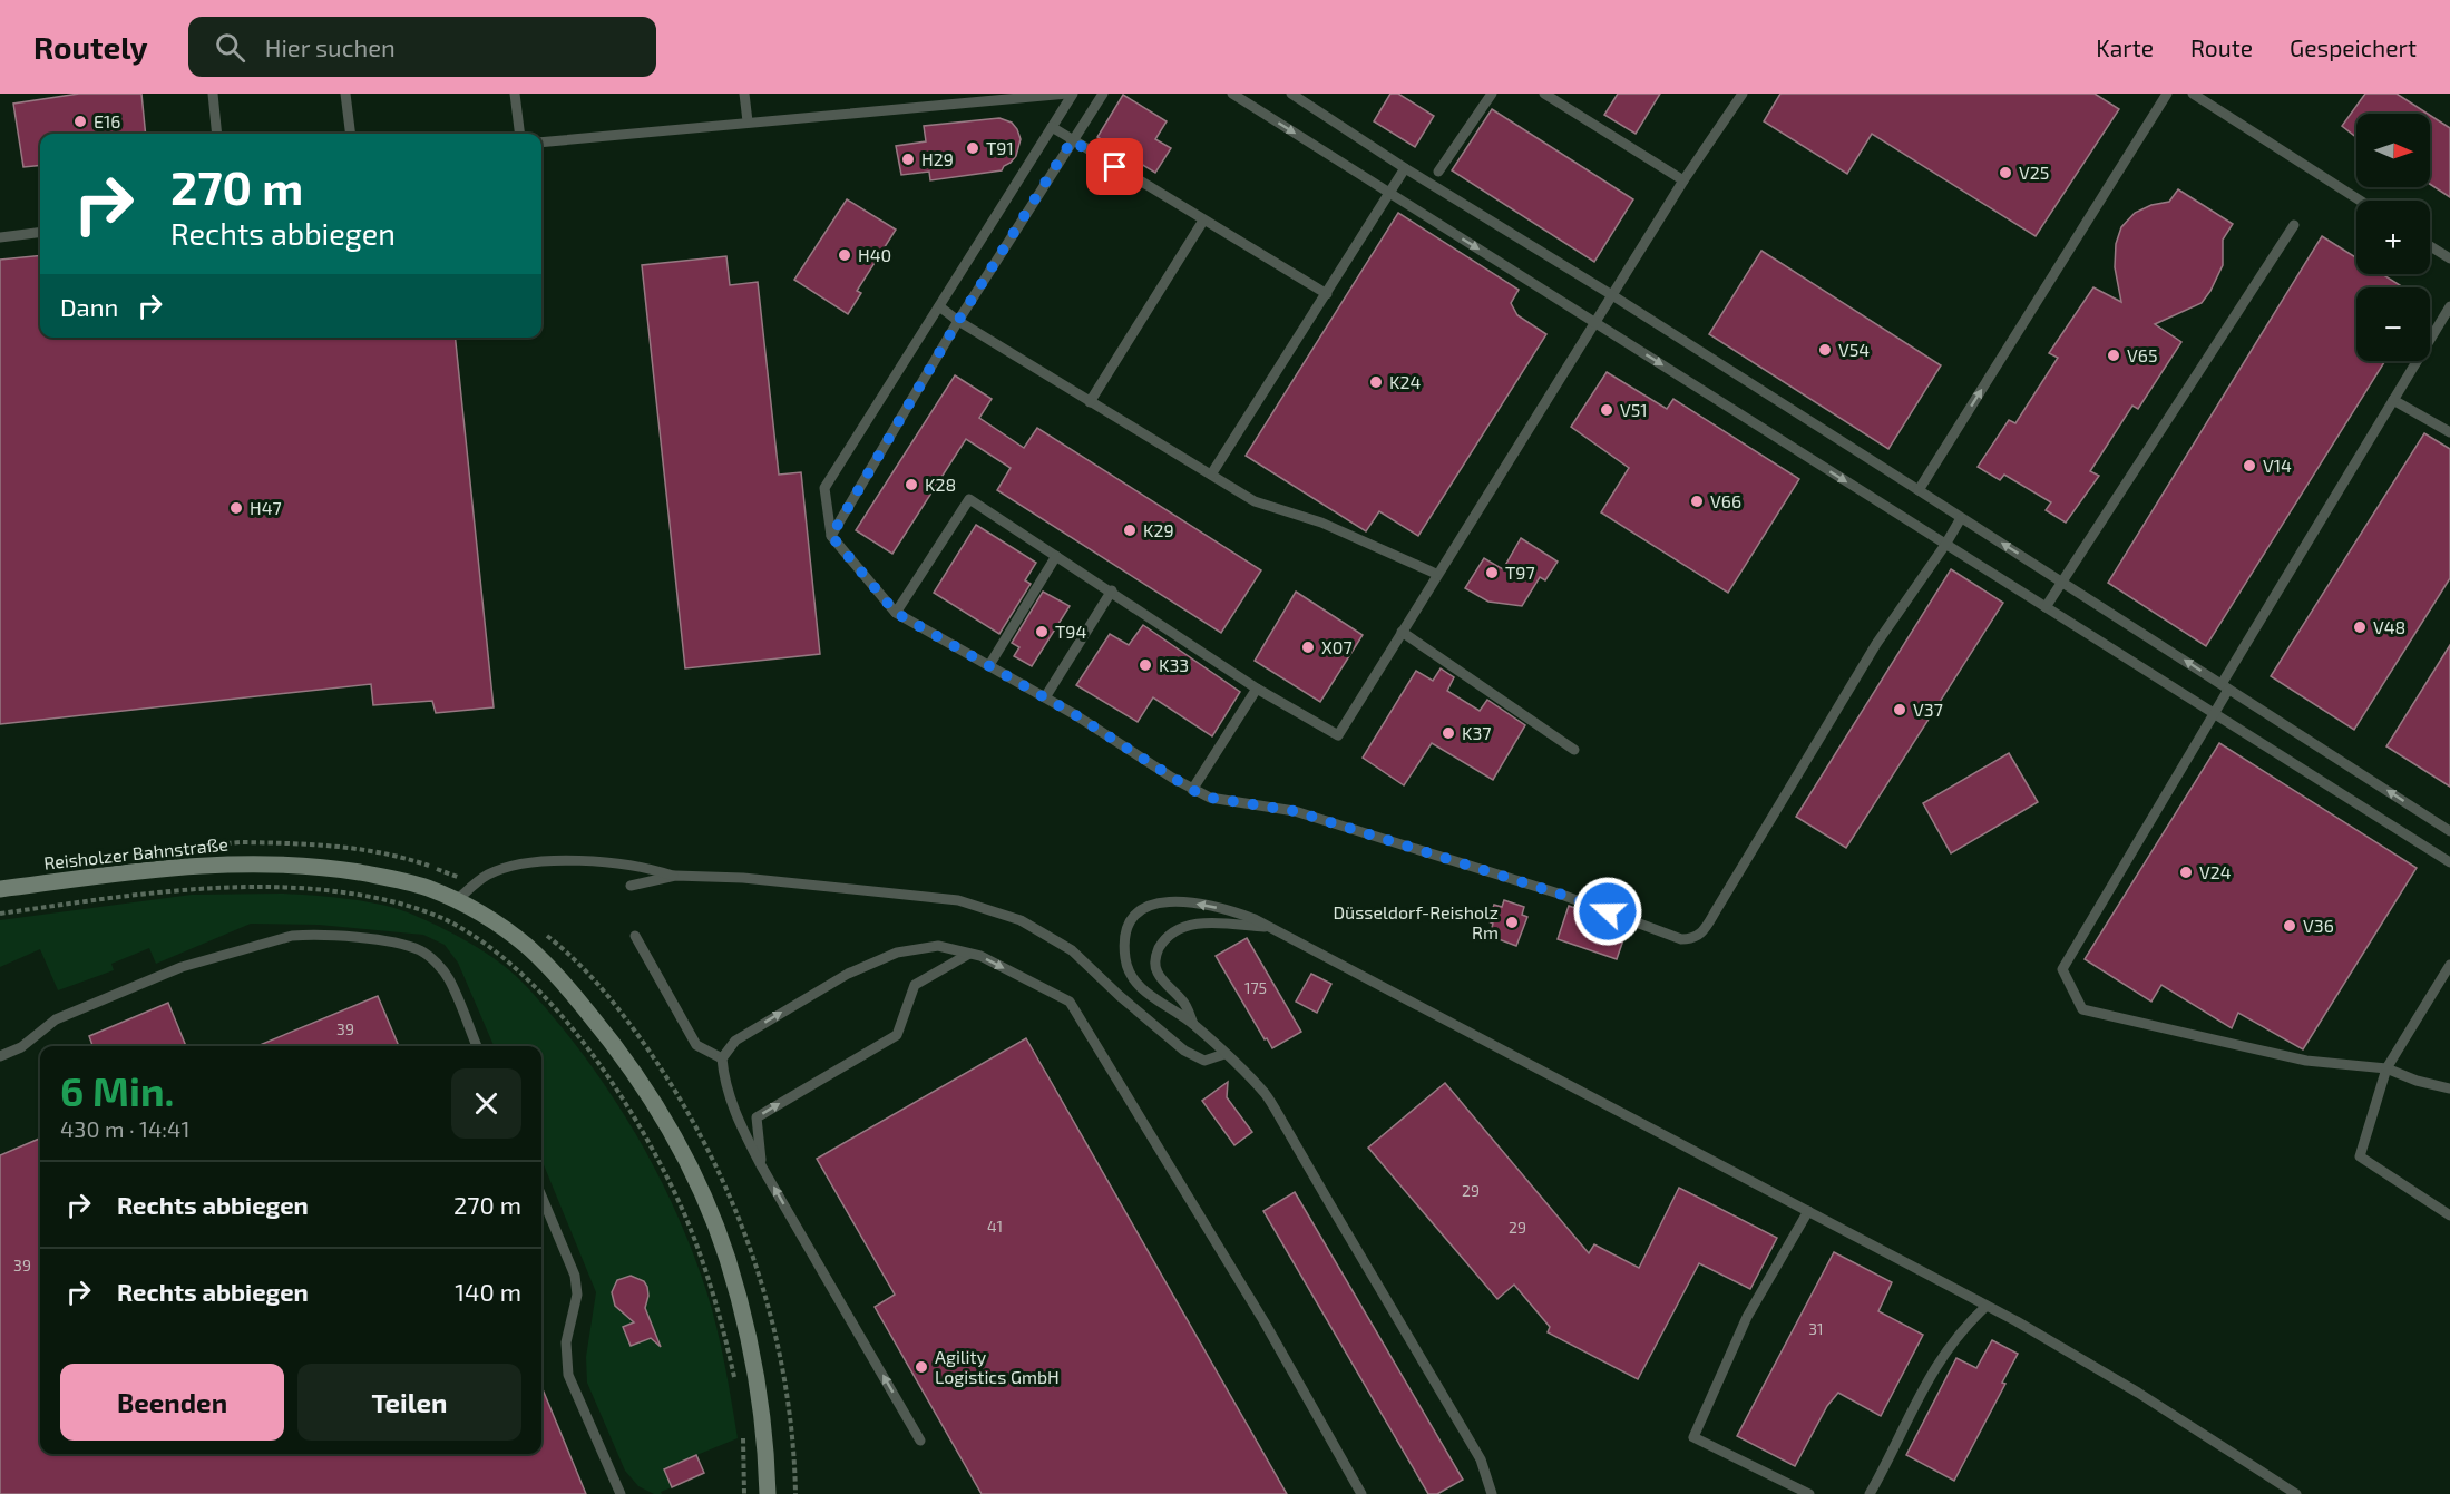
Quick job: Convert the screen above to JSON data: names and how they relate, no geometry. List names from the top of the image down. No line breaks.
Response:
{"streets":{"main road":["Reisholzer Bahnstraße"]},"places":["E16","T91","H29","V25","H40","V54","V65","K24","V51","V14","K28","V66","H47","K29","T97","V48","T94","X07","K33","V37","K37","V24","Düsseldorf-Reisholz Rm","V36","Agility Logistics GmbH"],"house_numbers":["175","39","29","41","29","39","31"],"north":"right","page":{"header":"Routely","search":"Hier suchen","nav":["Karte","Route","Gespeichert"],"map_buttons":["+","−"],"turn":["270 m","Rechts abbiegen"],"then":"Dann","heading":["6 Min.","430 m · 14:41"],"list":[{"name":"Rechts abbiegen","value":"270 m"},{"name":"Rechts abbiegen","value":"140 m"}],"buttons":["Beenden","Teilen"]}}
